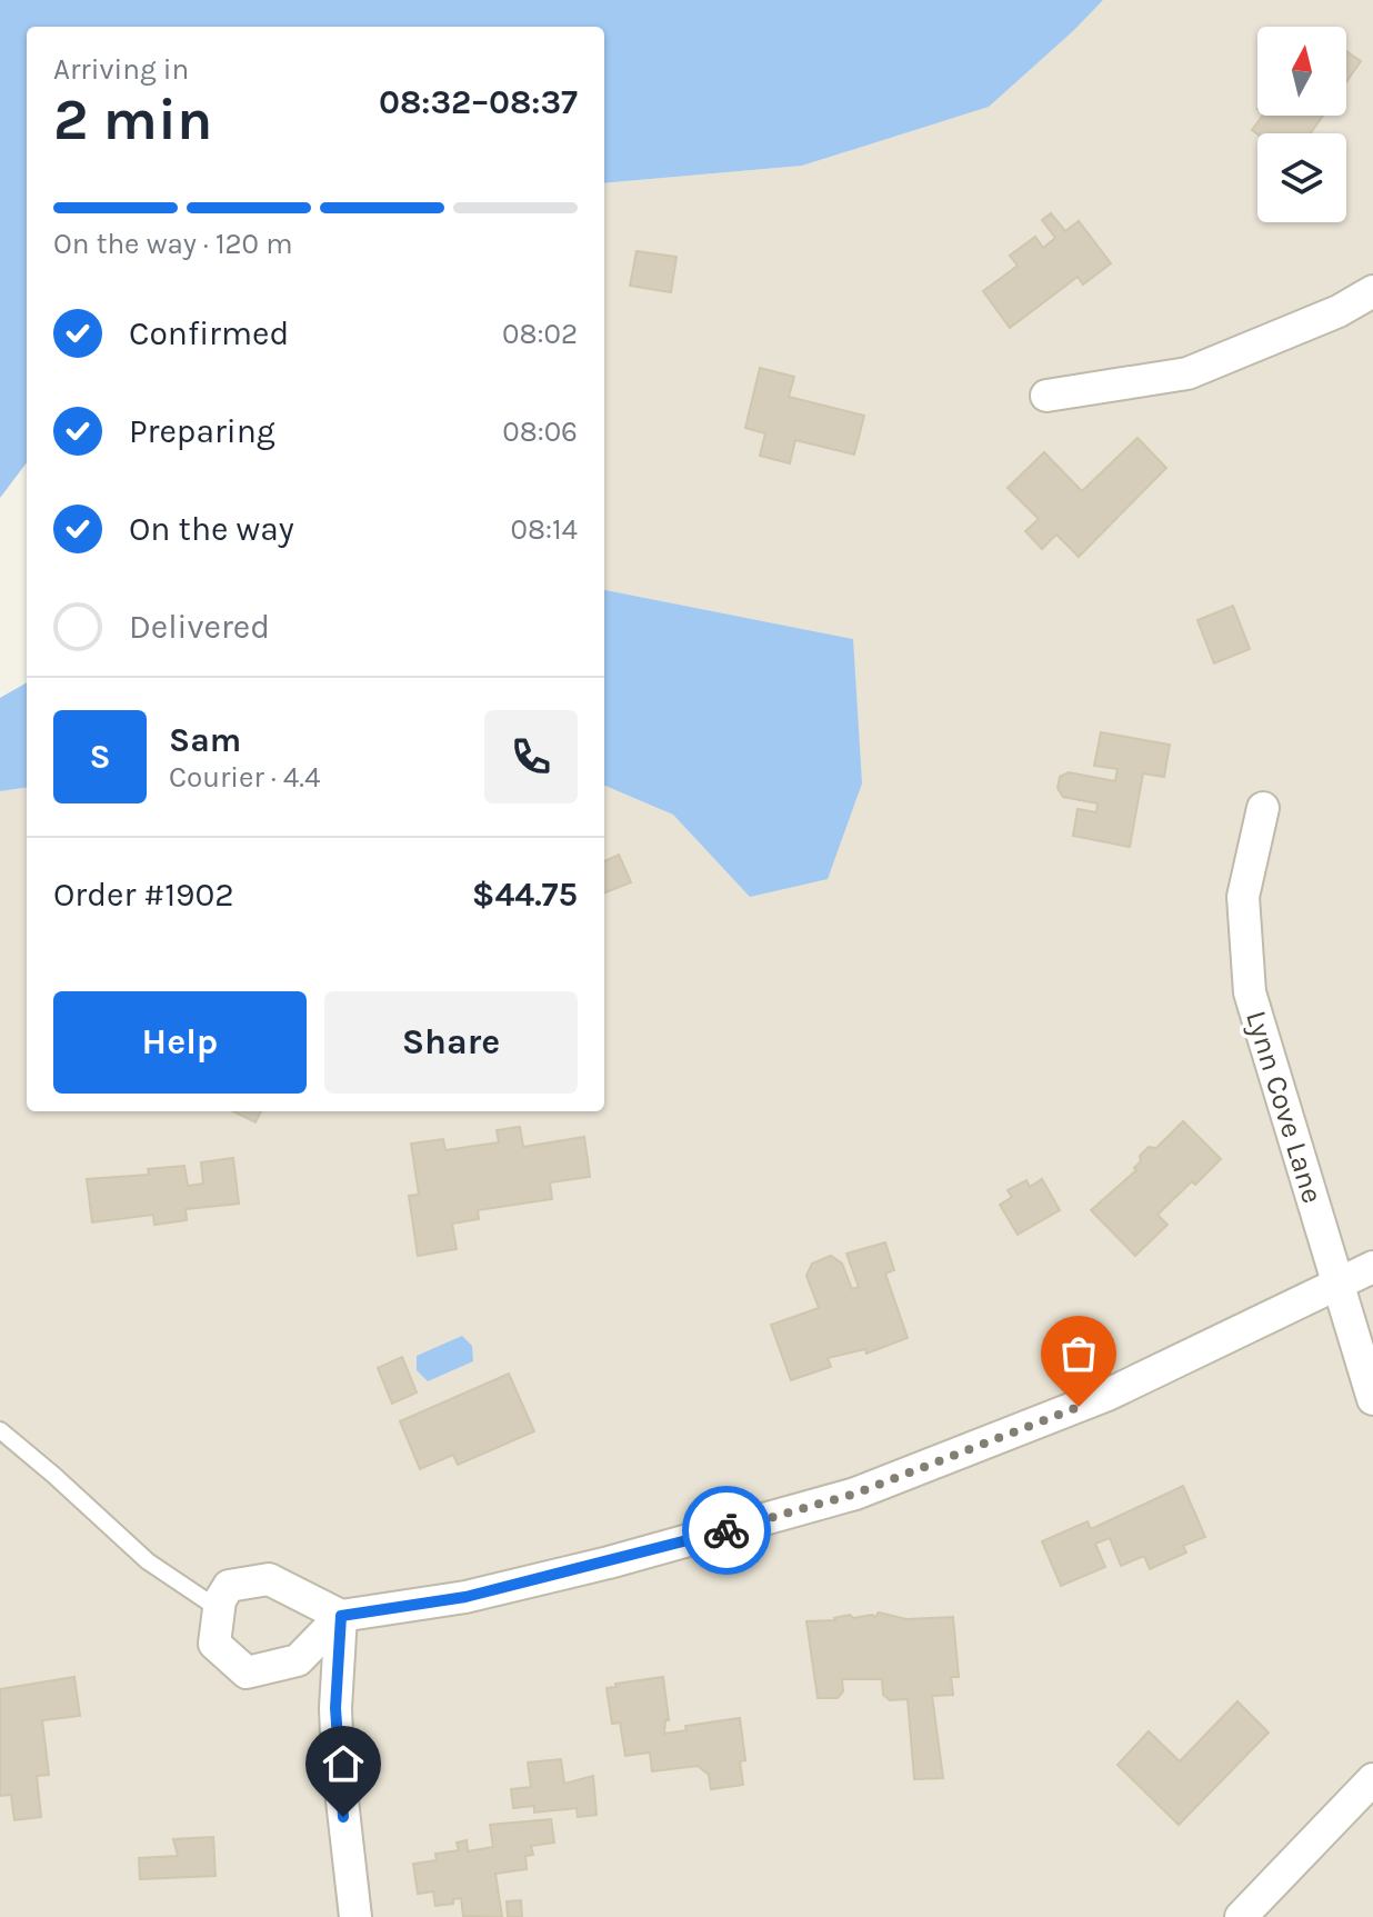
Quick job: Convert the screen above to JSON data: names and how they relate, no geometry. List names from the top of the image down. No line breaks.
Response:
{"streets":{"street":["Lynn Cove Lane"]},"north":"top","page":{"heading":["2 min","Arriving in","08:32–08:37"],"panel":["Sam","Courier · 4.4","Order #1902","$44.75"],"bar":"On the way · 120 m","list":[["Confirmed","08:02"],["Preparing","08:06"],["On the way","08:14"],"Delivered"],"round":"S","buttons":["Help","Share"]}}
